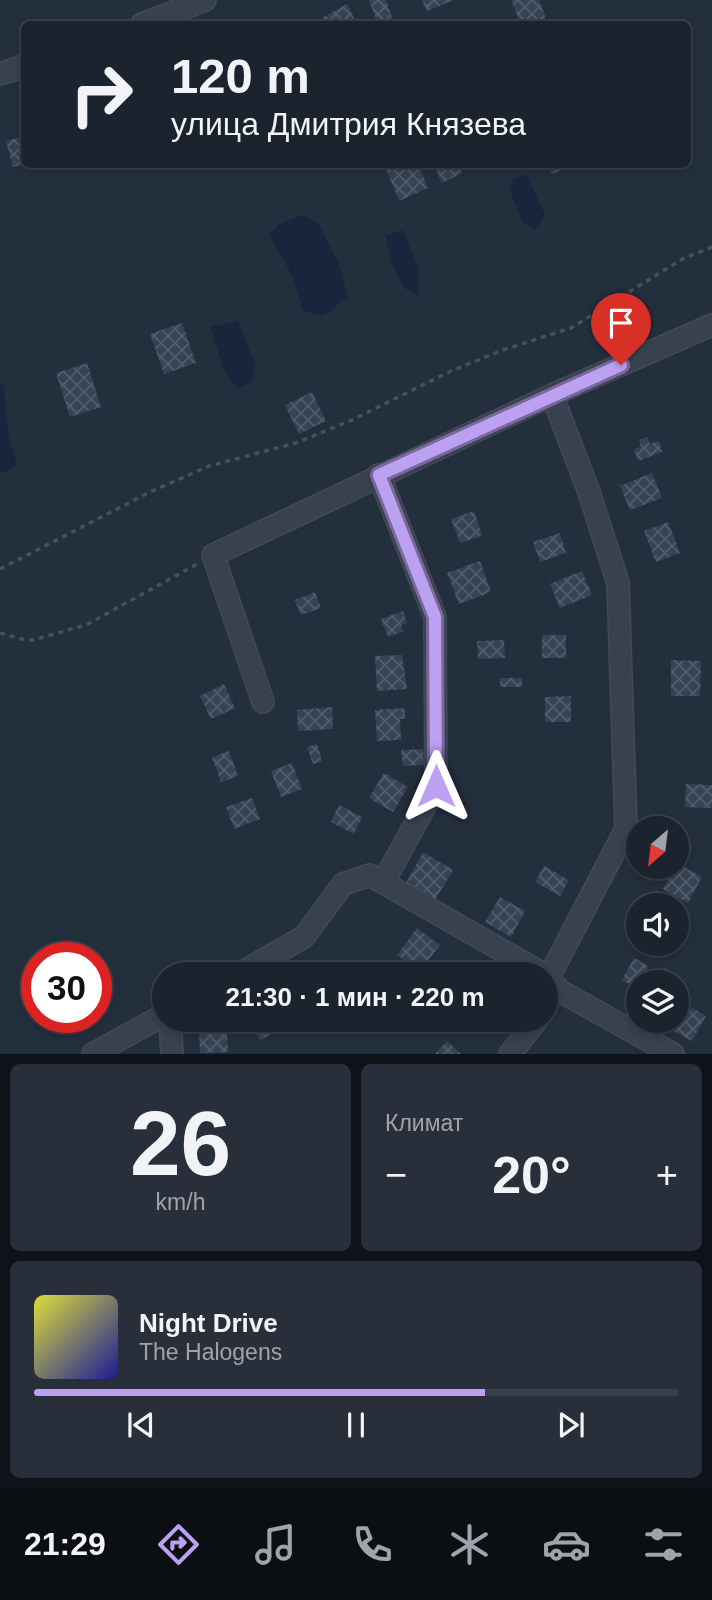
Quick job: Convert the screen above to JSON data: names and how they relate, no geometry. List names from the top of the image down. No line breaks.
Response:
{"north":"bottom left","page":{"turn":["120 m","улица Дмитрия Князева"],"limit":"30","trip":"21:30 · 1 мин · 220 m","tile":[["26","km/h"],"Климат"],"heat":["−","20°","+"],"song":["Night Drive","The Halogens"],"tabs":"21:29"}}
